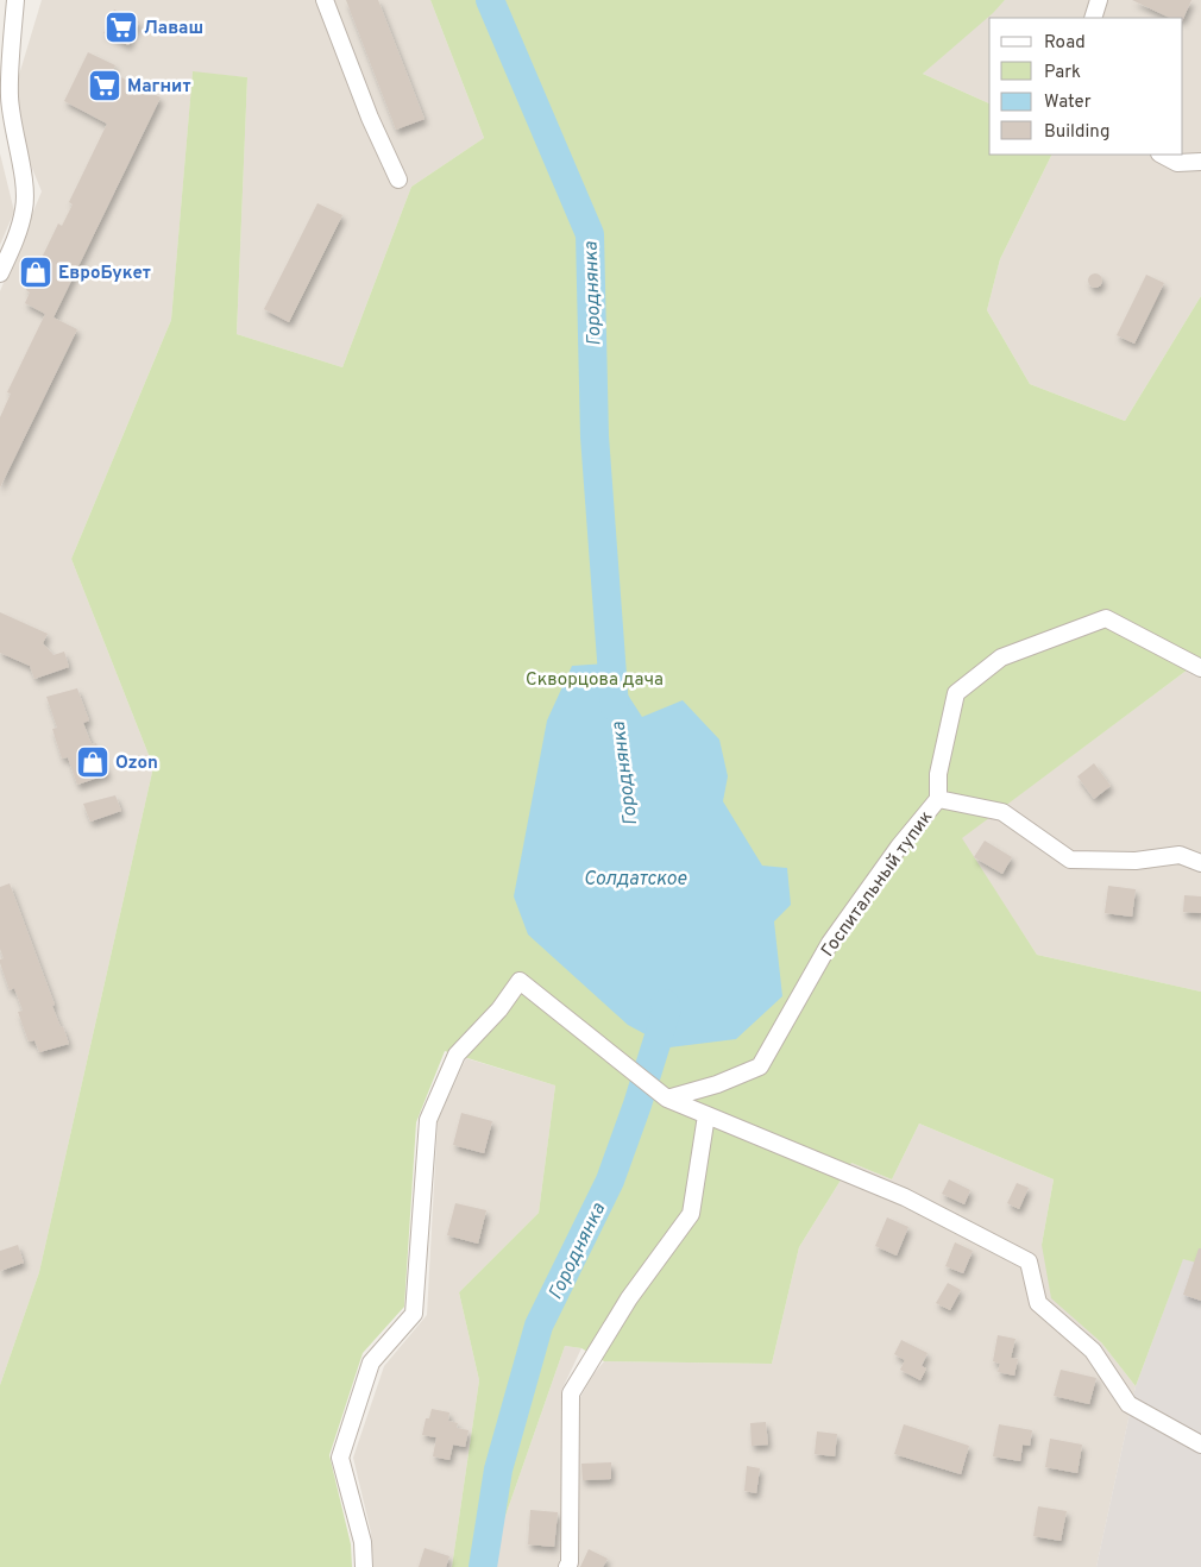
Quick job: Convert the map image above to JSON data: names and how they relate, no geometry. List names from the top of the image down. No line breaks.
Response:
{"streets":{"street":["Госпитальный тупик"]},"water":["Городнянка","Солдатское"],"parks":["Скворцова дача"],"places":{"supermarket":["Лаваш","Магнит"],"shop":["ЕвроБукет","Ozon"]},"legend":["Road","Park","Water","Building"]}
